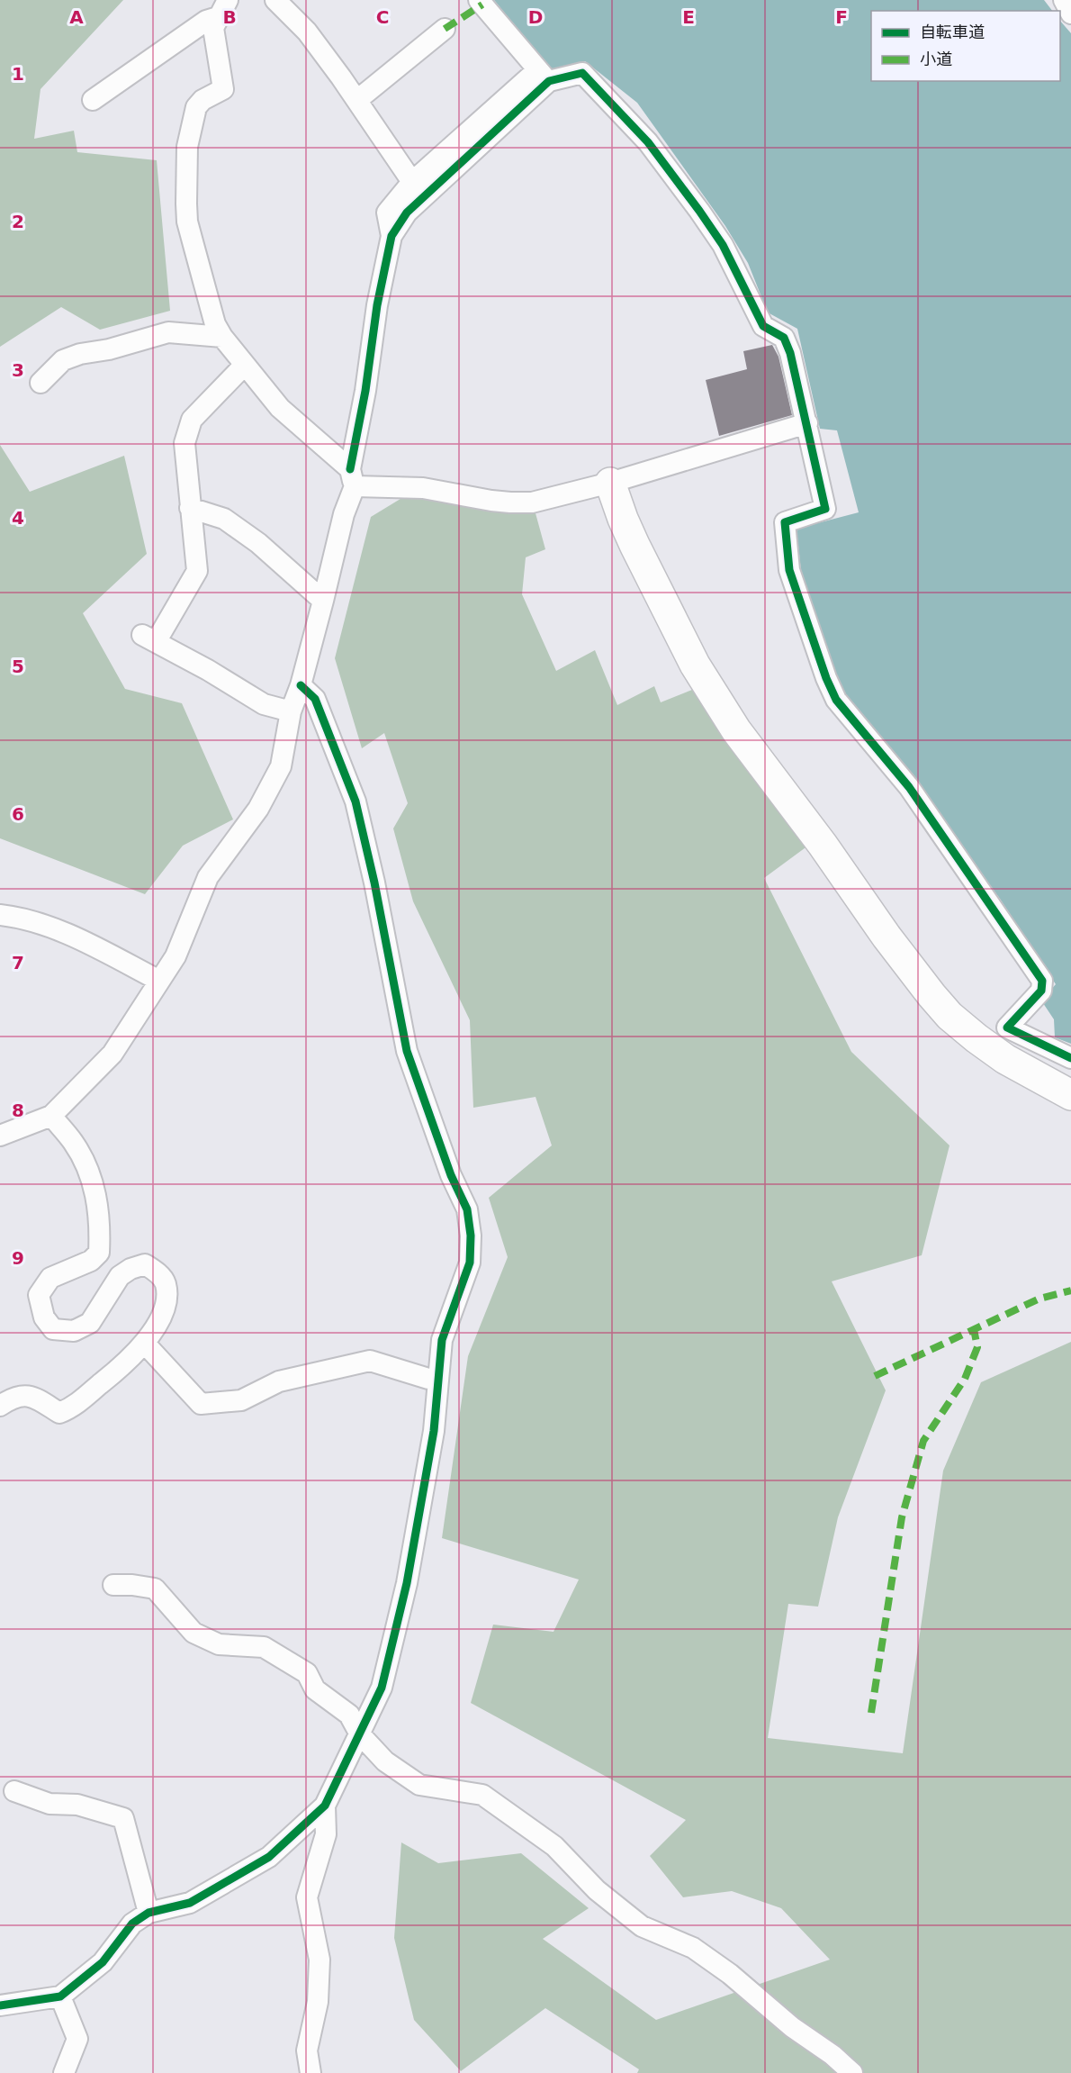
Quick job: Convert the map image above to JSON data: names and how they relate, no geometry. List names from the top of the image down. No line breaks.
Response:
{"legend":["自転車道","小道"],"grid":{"columns":["A","B","C","D","E","F"],"rows":["1","2","3","4","5","6","7","8","9"]}}
